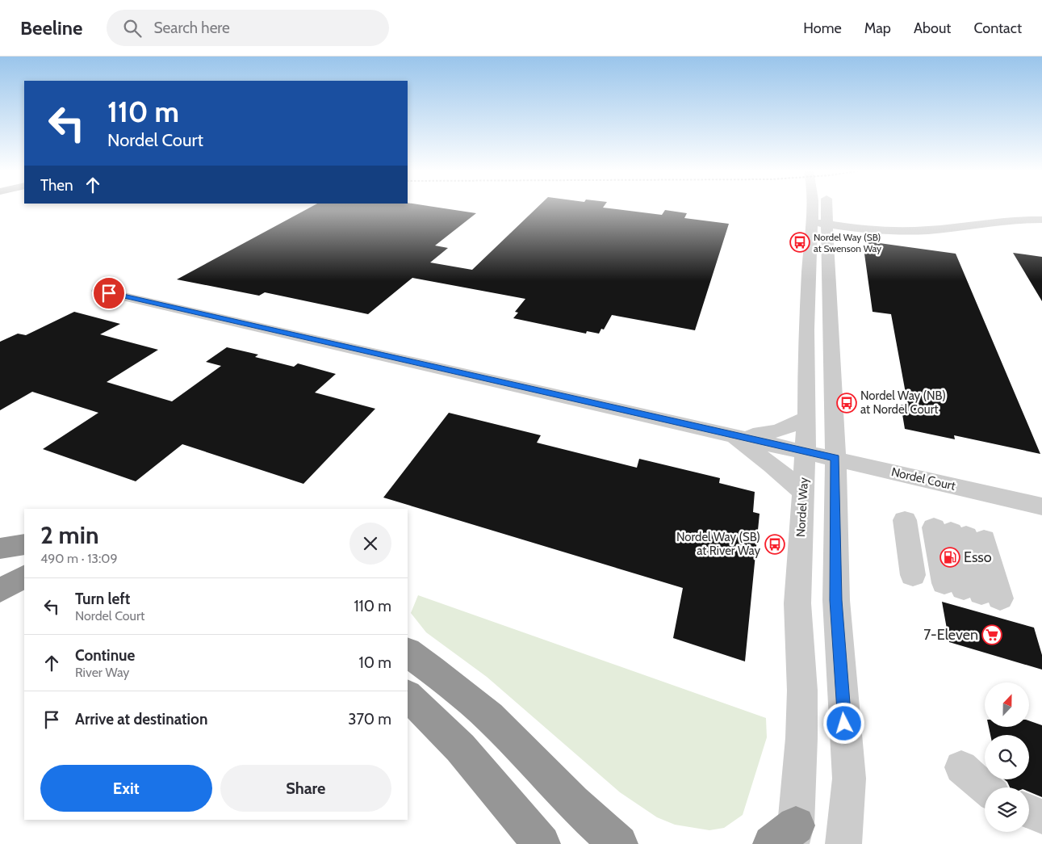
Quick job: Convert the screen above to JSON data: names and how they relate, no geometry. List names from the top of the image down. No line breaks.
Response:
{"streets":{"street":["Nordel Court","Nordel Way"]},"crossings":[["Nordel Court","Nordel Way"]],"places":{"bus stop":["Nordel Way (SB) at Swenson Way","Nordel Way (NB) at Nordel Court","Nordel Way (SB) at River Way"],"fuel station":["Esso"],"supermarket":["7-Eleven"]},"north":"top","page":{"header":"Beeline","search":"Search here","nav":["Home","Map","About","Contact"],"turn":["110 m","Nordel Court"],"then":"Then","heading":["2 min","490 m · 13:09"],"list":[{"name":"Turn left","note":"Nordel Court","value":"110 m"},{"name":"Continue","note":"River Way","value":"10 m"},{"name":"Arrive at destination","value":"370 m"}],"buttons":["Exit","Share"]}}
